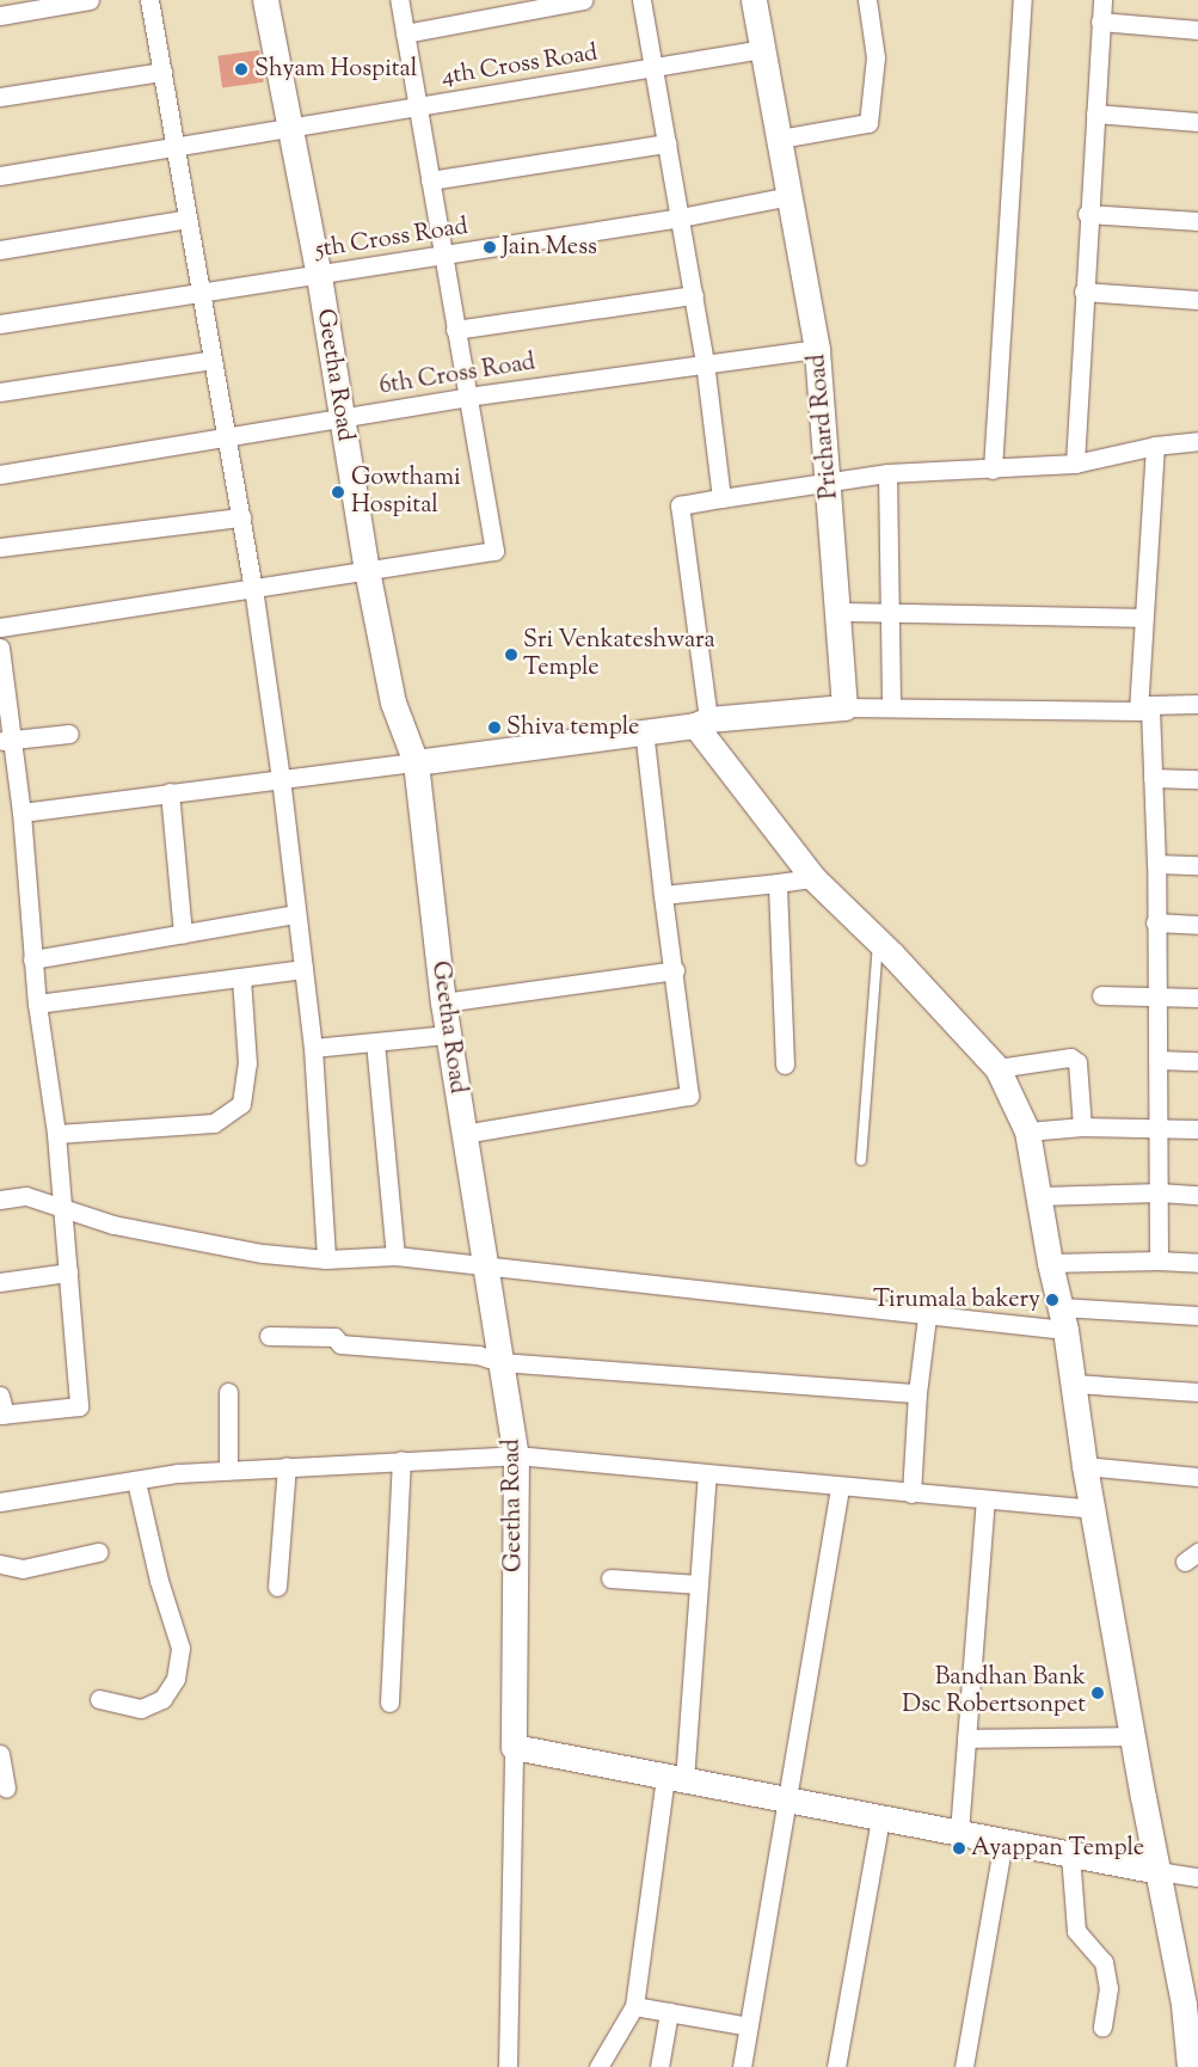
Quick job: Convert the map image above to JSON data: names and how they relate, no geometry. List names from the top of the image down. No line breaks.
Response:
{"streets":{"street":["4th Cross Road","5th Cross Road","Geetha Road","6th Cross Road","Prichard Road"]},"crossings":[["4th Cross Road","Geetha Road"],["4th Cross Road","Prichard Road"],["5th Cross Road","Geetha Road"],["5th Cross Road","Prichard Road"],["Geetha Road","6th Cross Road"],["6th Cross Road","Prichard Road"]],"places":["Shyam Hospital","Jain Mess","Gowthami Hospital","Sri Venkateshwara Temple","Shiva temple","Tirumala bakery","Bandhan Bank Dsc Robertsonpet","Ayappan Temple"]}
